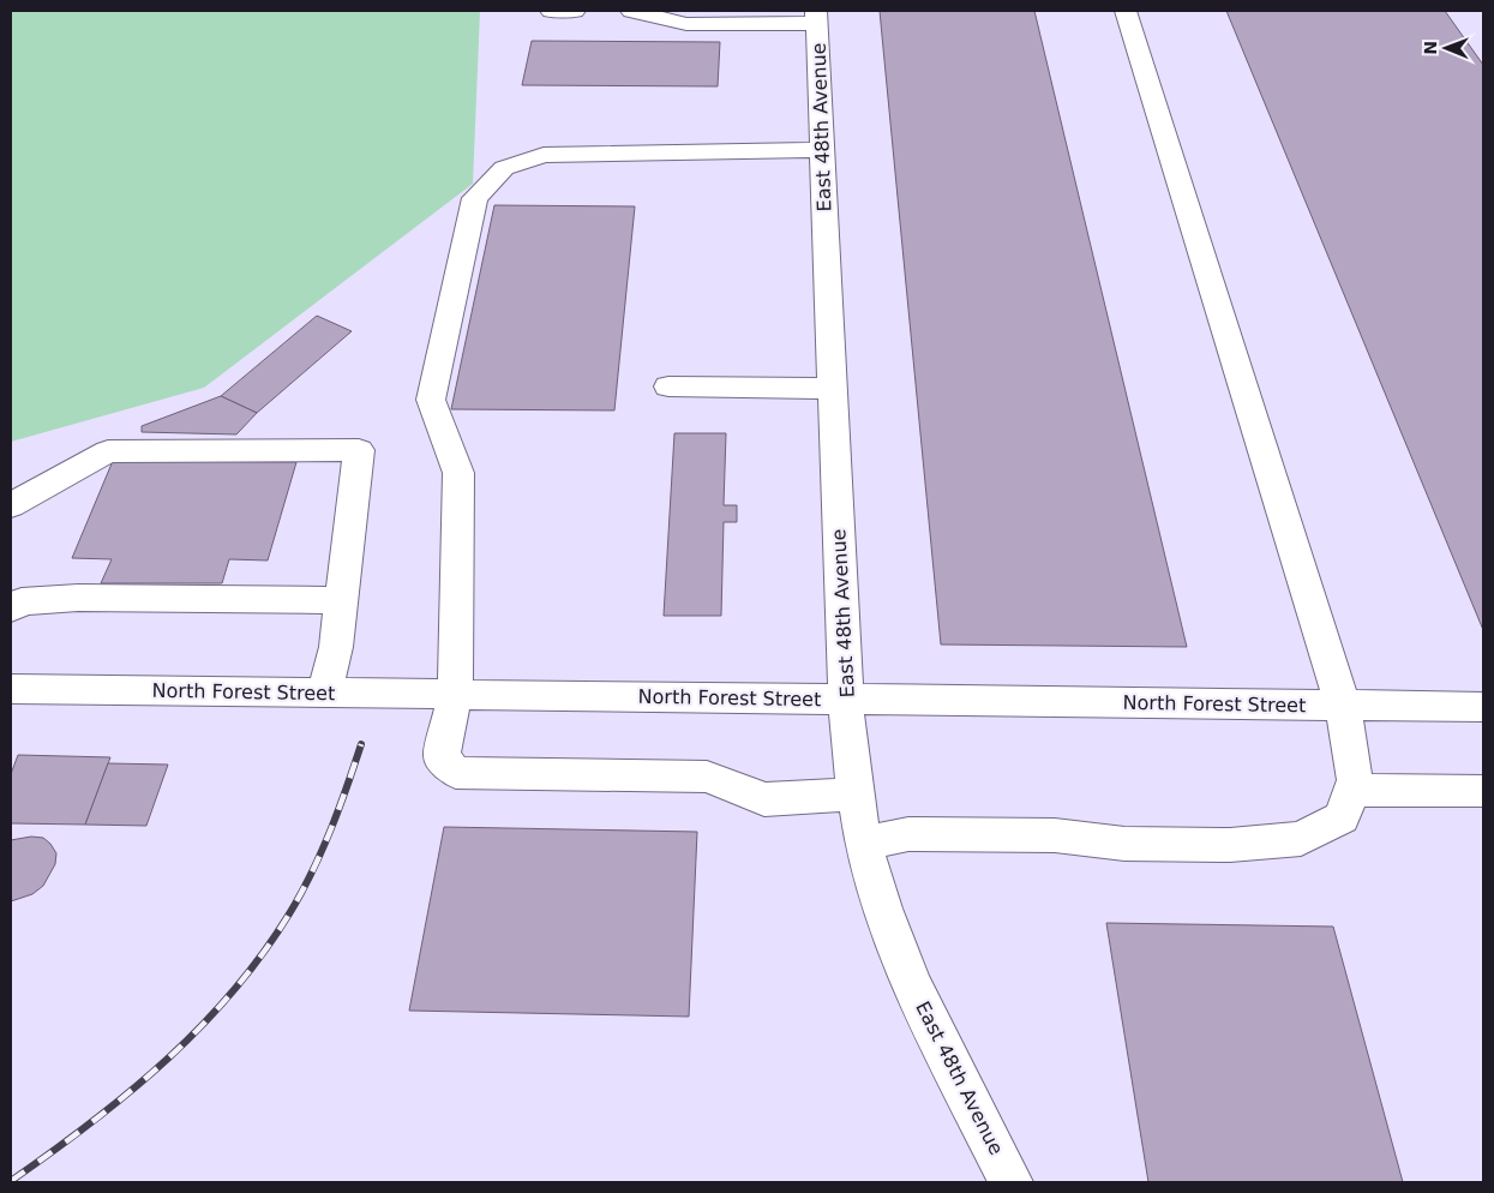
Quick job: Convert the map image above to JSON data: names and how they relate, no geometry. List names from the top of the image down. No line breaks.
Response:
{"streets":{"street":["East 48th Avenue","North Forest Street"]},"crossings":[["East 48th Avenue","North Forest Street"]],"north":"left"}
